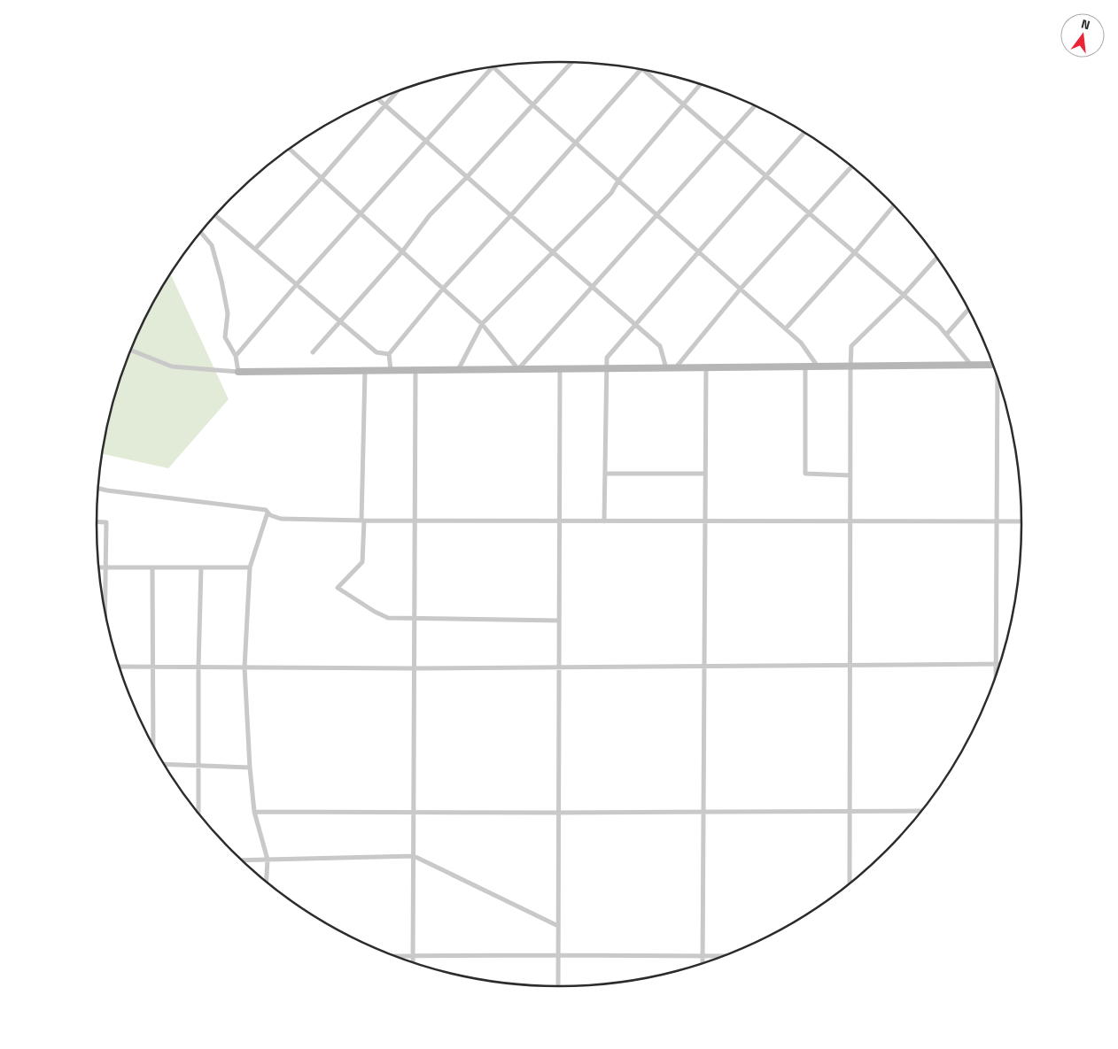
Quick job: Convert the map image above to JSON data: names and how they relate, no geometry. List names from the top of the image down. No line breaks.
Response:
{"north":"top"}
